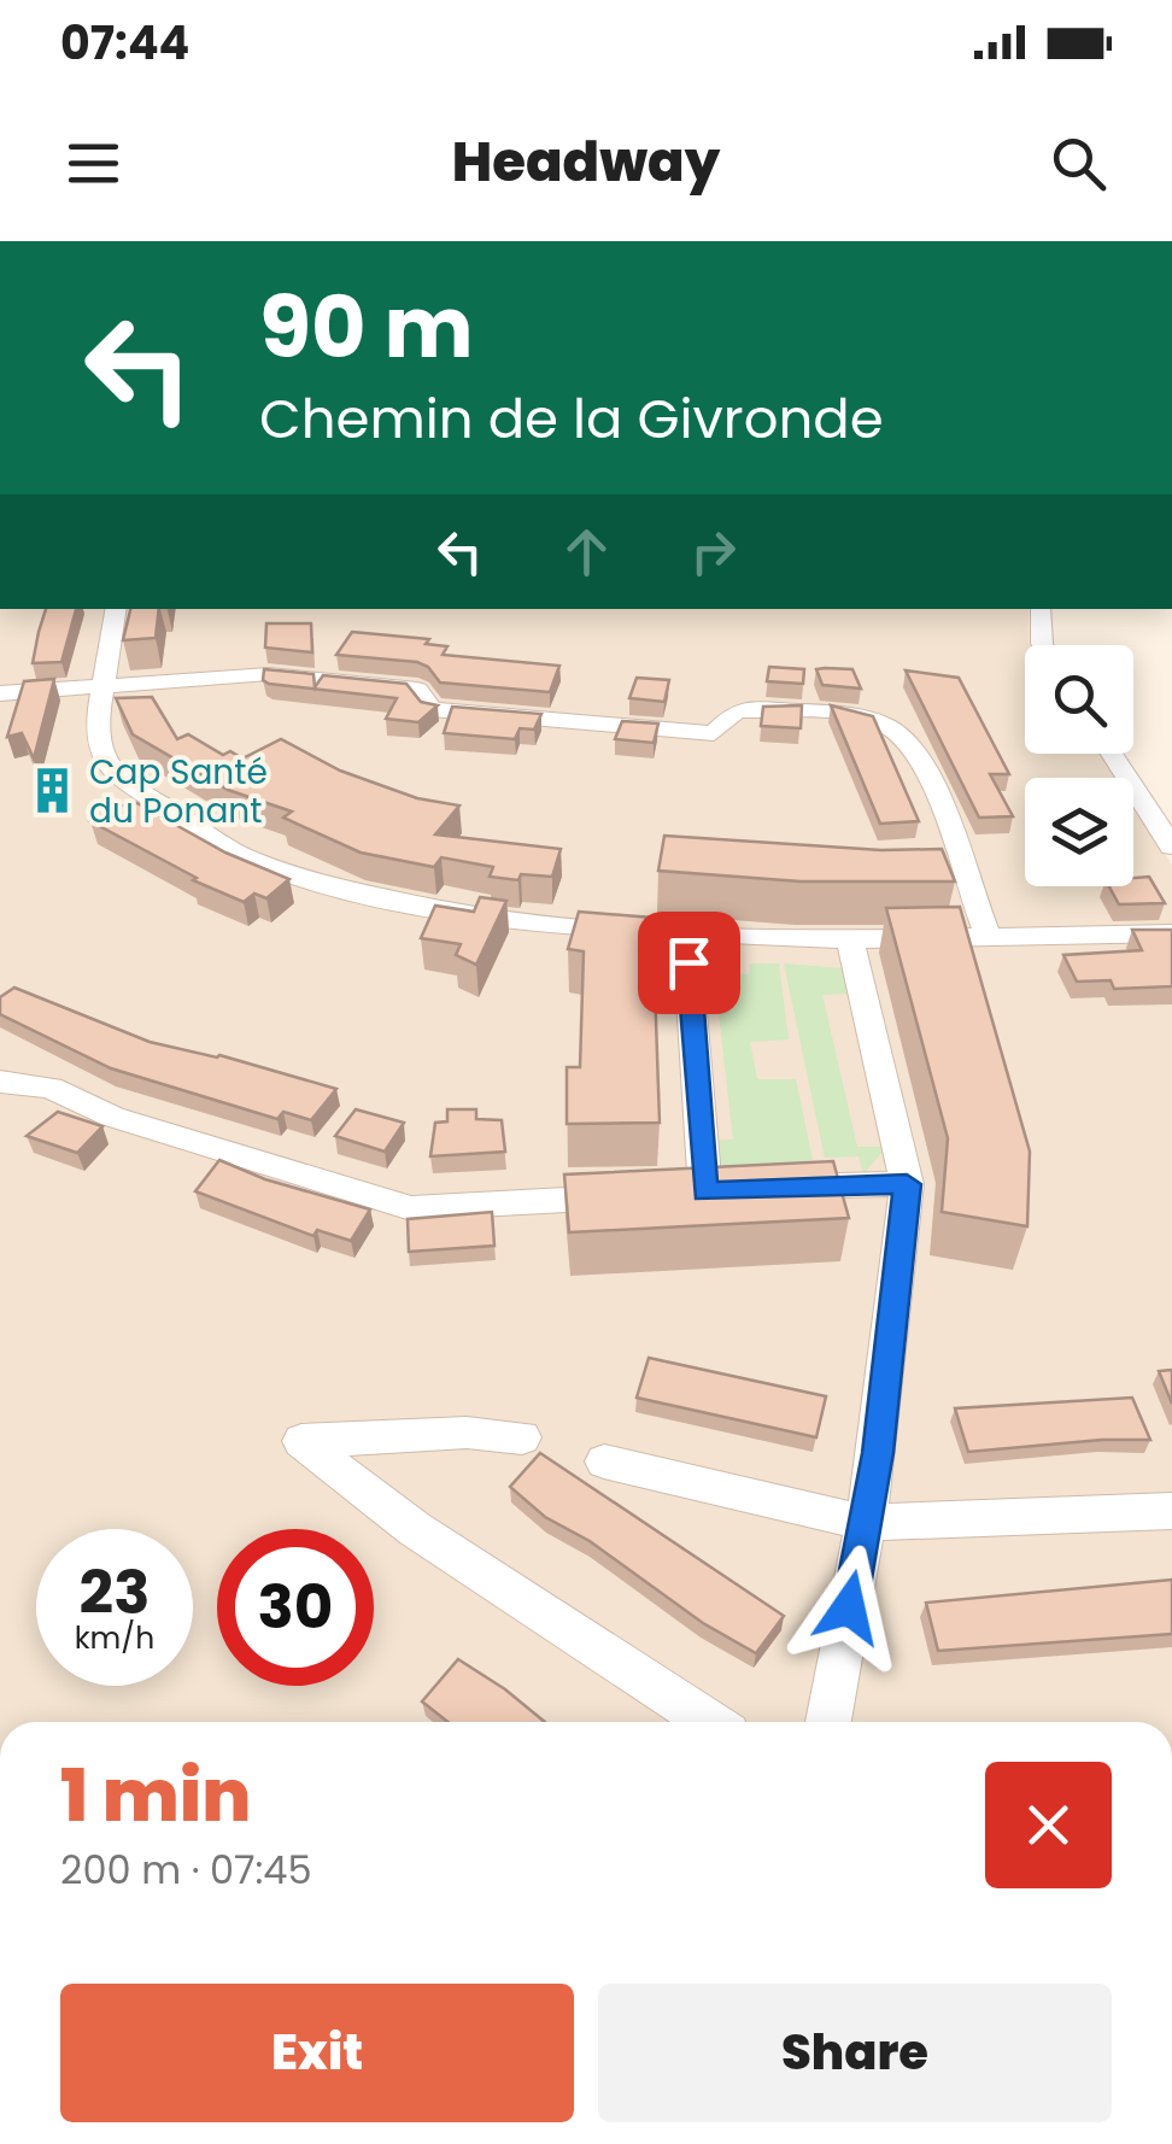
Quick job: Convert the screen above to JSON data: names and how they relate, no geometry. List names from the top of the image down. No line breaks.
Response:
{"places":{"building":["Cap Santé du Ponant"]},"page":{"status":"07:44","header":"Headway","turn":["90 m","Chemin de la Givronde"],"speed":"23 km/h","limit":"30","heading":["1 min","200 m · 07:45"],"buttons":["Exit","Share"]}}
